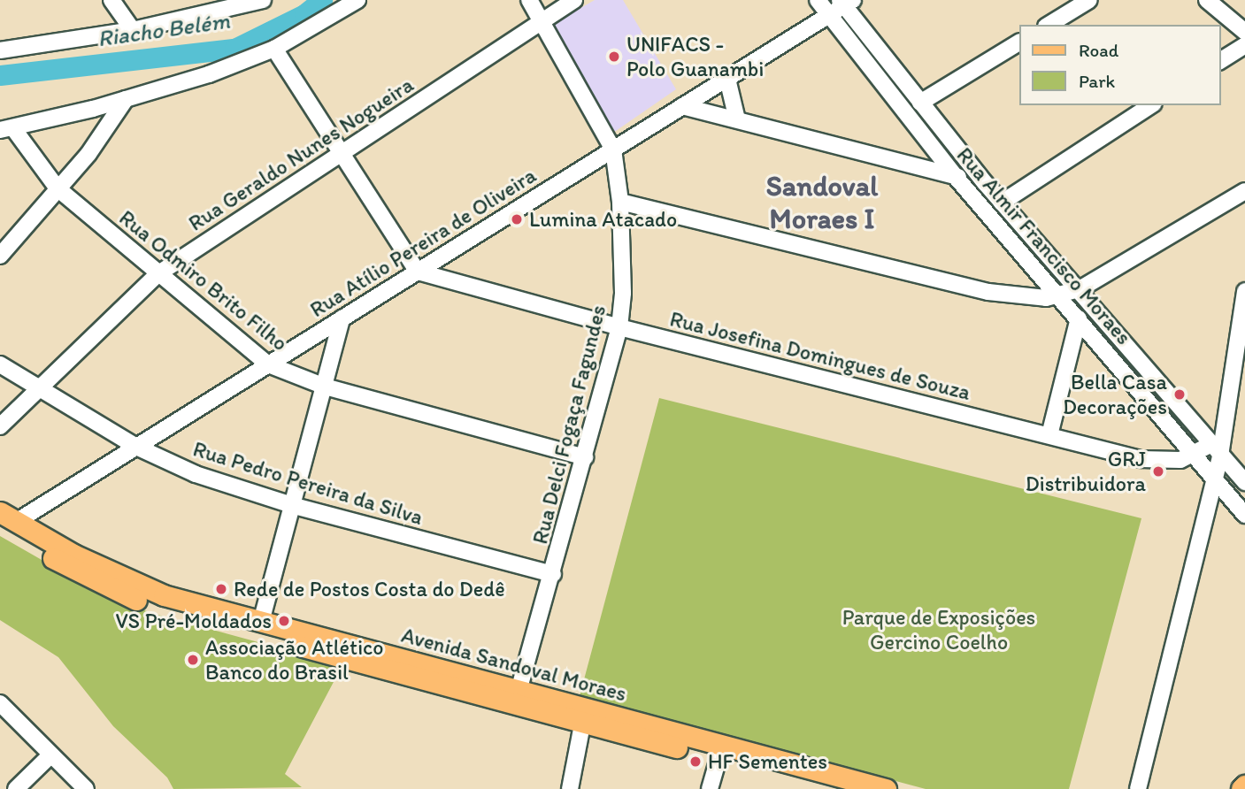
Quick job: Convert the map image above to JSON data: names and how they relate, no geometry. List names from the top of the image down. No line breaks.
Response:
{"streets":{"main road":["Avenida Sandoval Moraes"],"street":["Rua Geraldo Nunes Nogueira","Rua Atílio Pereira de Oliveira","Rua Almir Francisco Moraes","Rua Odmiro Brito Filho","Rua Josefina Domingues de Souza","Rua Delci Fogaça Fagundes","Rua Pedro Pereira da Silva"]},"crossings":[["Rua Geraldo Nunes Nogueira","Rua Odmiro Brito Filho"],["Rua Geraldo Nunes Nogueira","Rua Delci Fogaça Fagundes"],["Rua Geraldo Nunes Nogueira","Rua Pedro Pereira da Silva"],["Rua Atílio Pereira de Oliveira","Rua Almir Francisco Moraes"],["Rua Atílio Pereira de Oliveira","Rua Odmiro Brito Filho"],["Rua Atílio Pereira de Oliveira","Rua Josefina Domingues de Souza"],["Rua Atílio Pereira de Oliveira","Rua Delci Fogaça Fagundes"],["Rua Atílio Pereira de Oliveira","Rua Pedro Pereira da Silva"],["Rua Atílio Pereira de Oliveira","Avenida Sandoval Moraes"],["Rua Almir Francisco Moraes","Rua Josefina Domingues de Souza"],["Rua Odmiro Brito Filho","Rua Delci Fogaça Fagundes"],["Rua Josefina Domingues de Souza","Rua Delci Fogaça Fagundes"],["Rua Delci Fogaça Fagundes","Rua Pedro Pereira da Silva"],["Rua Delci Fogaça Fagundes","Avenida Sandoval Moraes"]],"districts":["Sandoval Moraes I"],"water":["Riacho Belém"],"parks":["Parque de Exposições Gercino Coelho"],"places":["UNIFACS - Polo Guanambi","Lumina Atacado","Bella Casa Decorações","GRJ Distribuidora","Rede de Postos Costa do Dedê","VS Pré-Moldados","Associação Atlético Banco do Brasil","HF Sementes"],"legend":["Road","Park"]}
